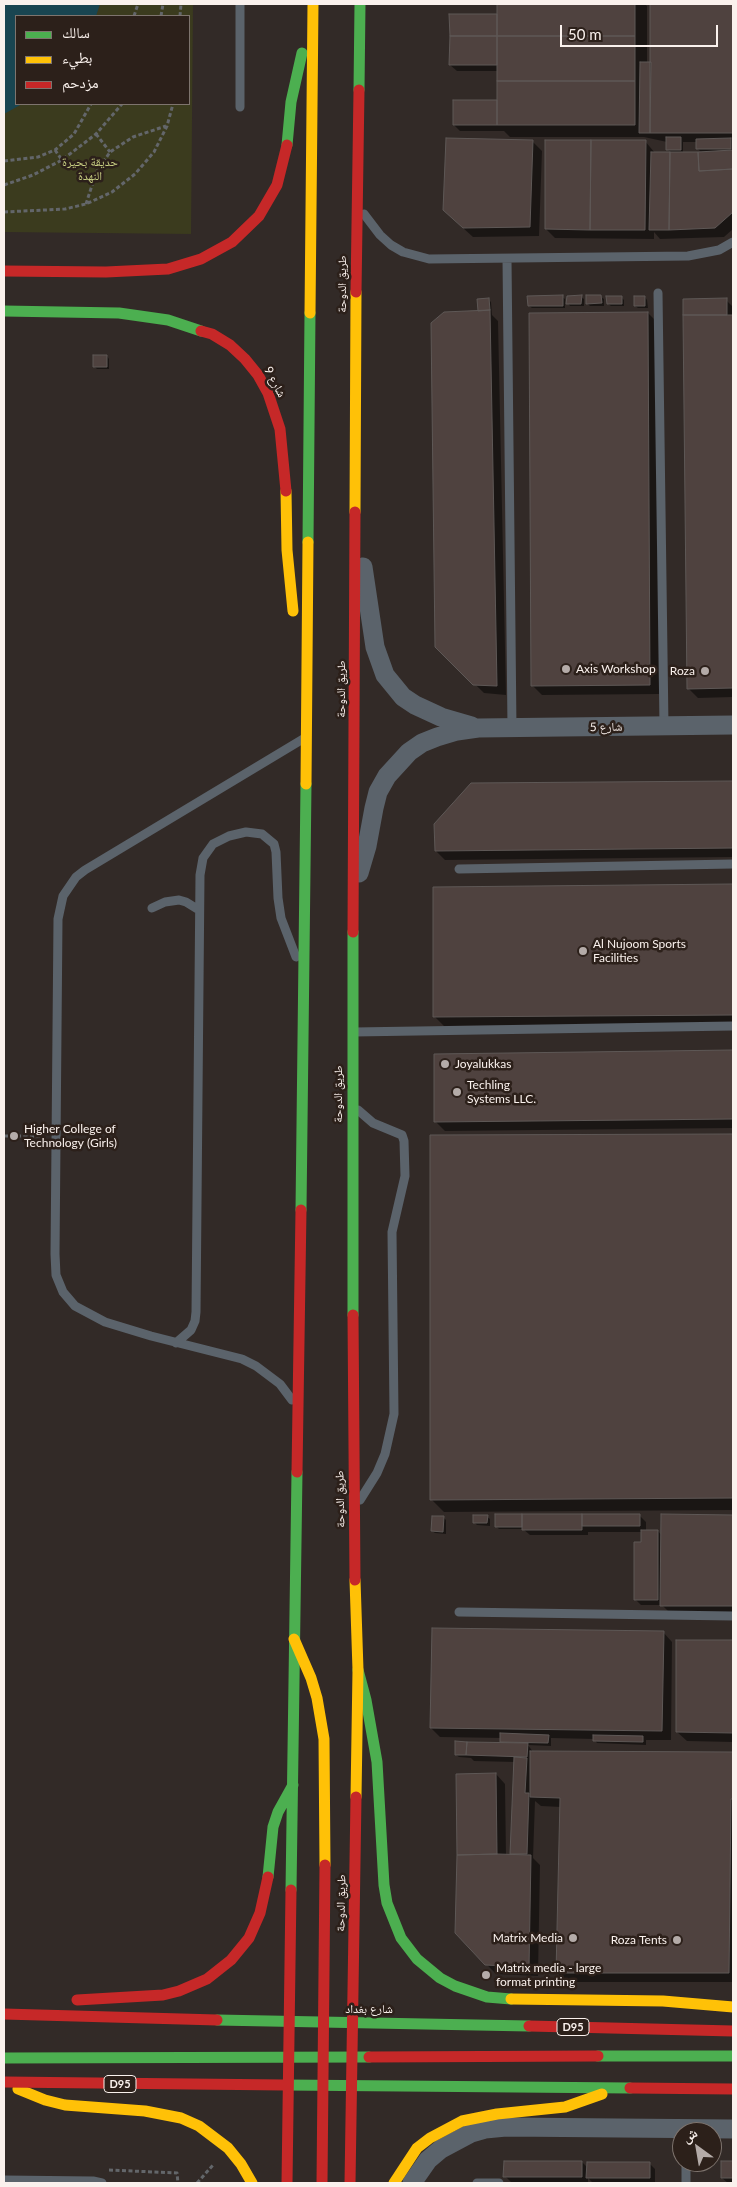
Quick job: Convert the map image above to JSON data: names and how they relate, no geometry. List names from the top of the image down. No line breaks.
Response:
{"streets":{"main road":["طريق الدوحة","شارع 9","شارع بغداد","D95"],"street":["شارع 5"]},"crossings":[["طريق الدوحة","شارع 5"],["طريق الدوحة","شارع بغداد"],["طريق الدوحة","D95"]],"parks":["حديقة بحيرة النهدة"],"places":["Axis Workshop","Roza","Al Nujoom Sports Facilities","Joyalukkas","Techling Systems LLC.","Higher College of Technology (Girls)","Matrix Media","Roza Tents","Matrix media - large format printing"],"legend":["سالك","بطيء","مزدحم"],"scale_bar":"50 m","north":"top left"}
